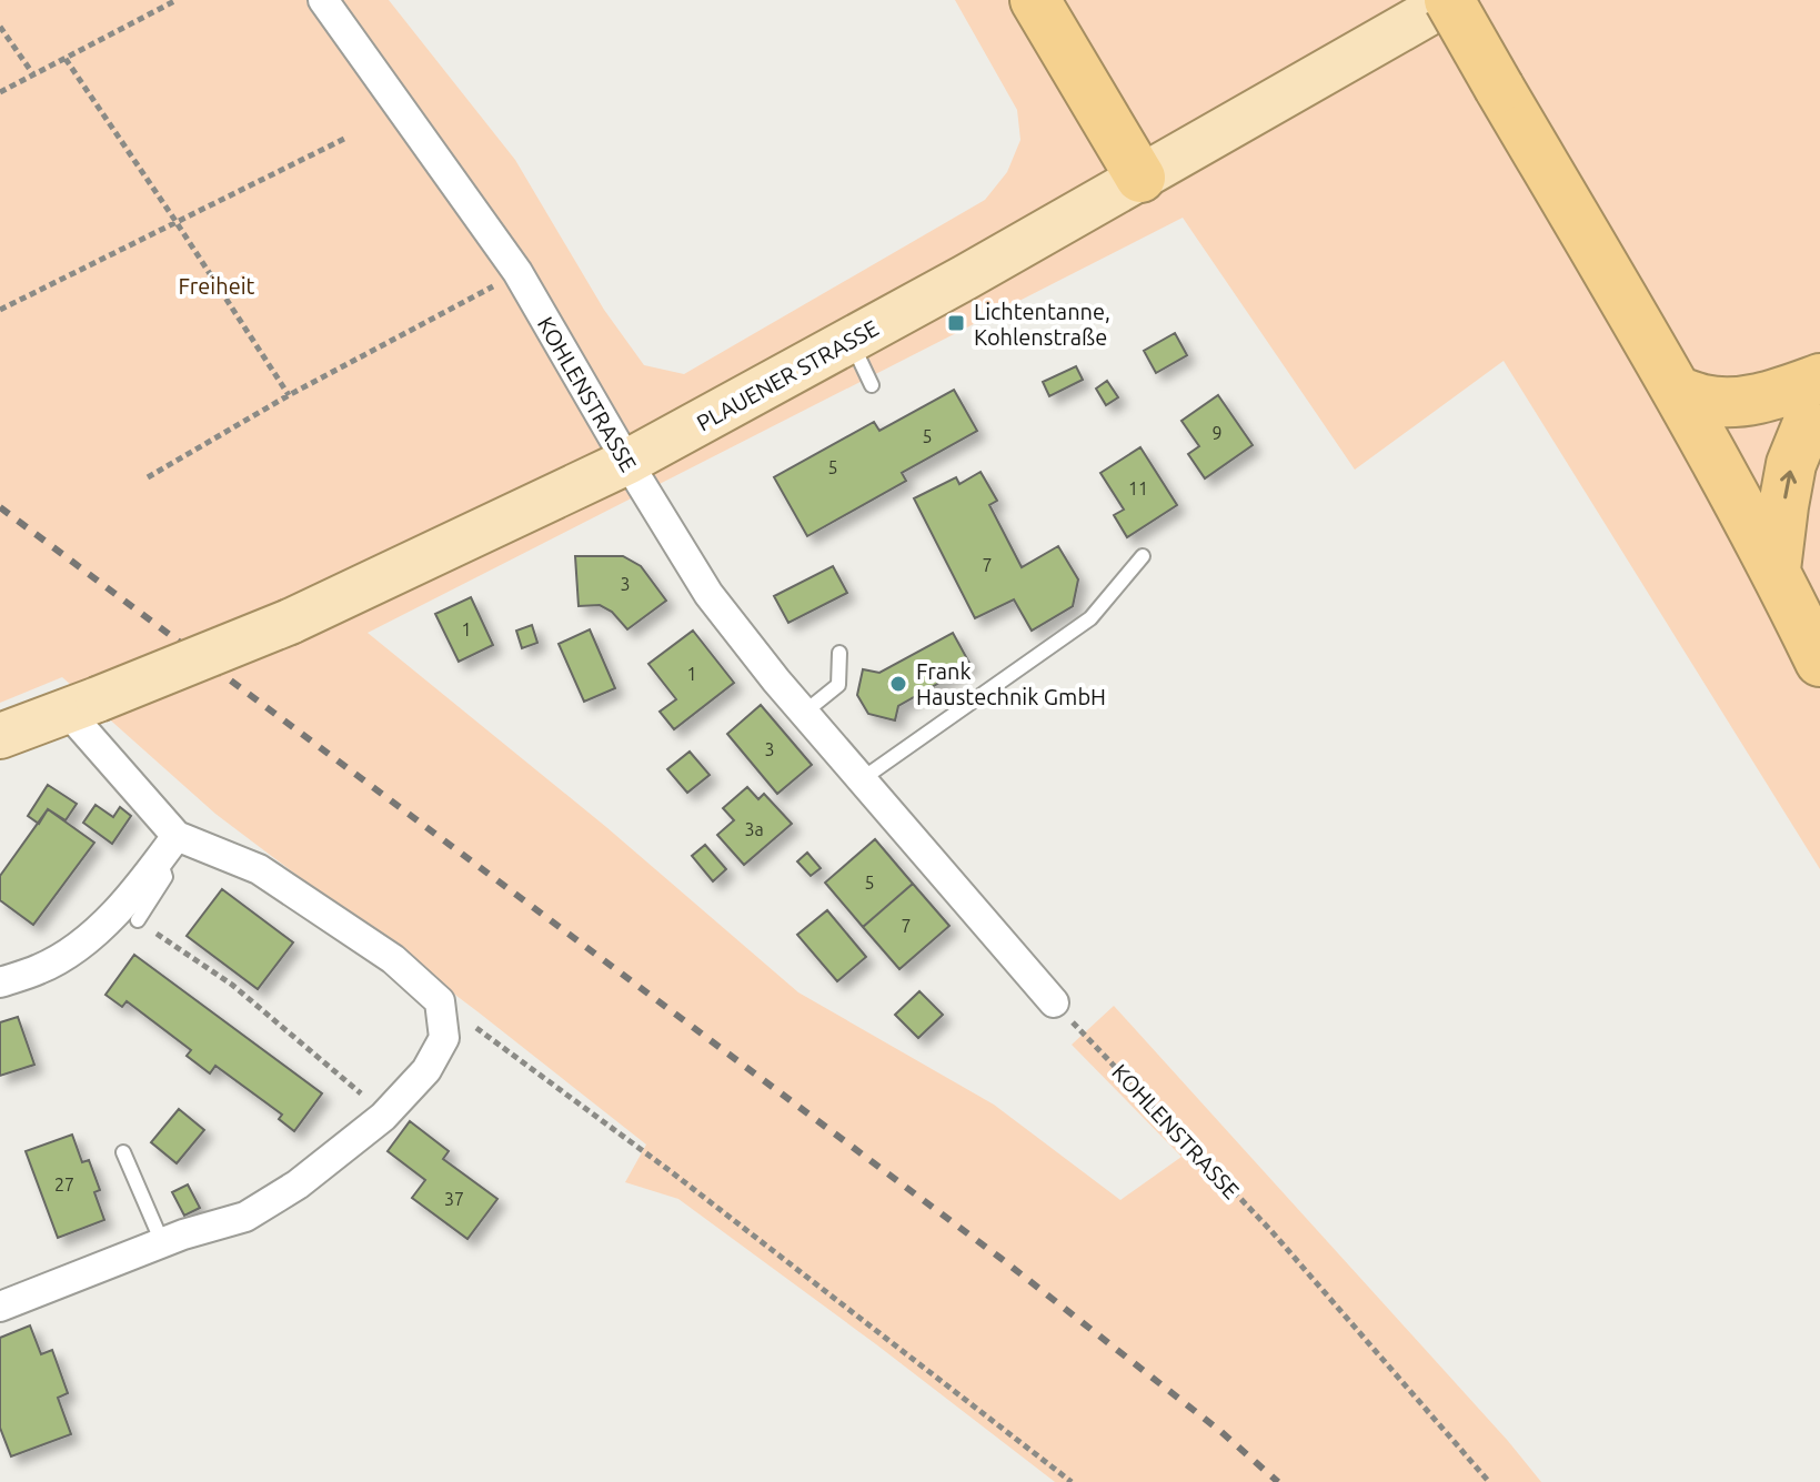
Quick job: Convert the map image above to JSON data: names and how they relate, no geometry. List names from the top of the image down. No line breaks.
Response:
{"streets":{"main road":["PLAUENER STRASSE"],"street":["KOHLENSTRASSE"]},"crossings":[["PLAUENER STRASSE","KOHLENSTRASSE"]],"parks":["Freiheit"],"places":{"transit":["Lichtentanne, Kohlenstraße"],"other":["Frank Haustechnik GmbH"]},"house_numbers":["9","5","5","11","7","3","1","1","3","3a","5","7","27","37"]}
